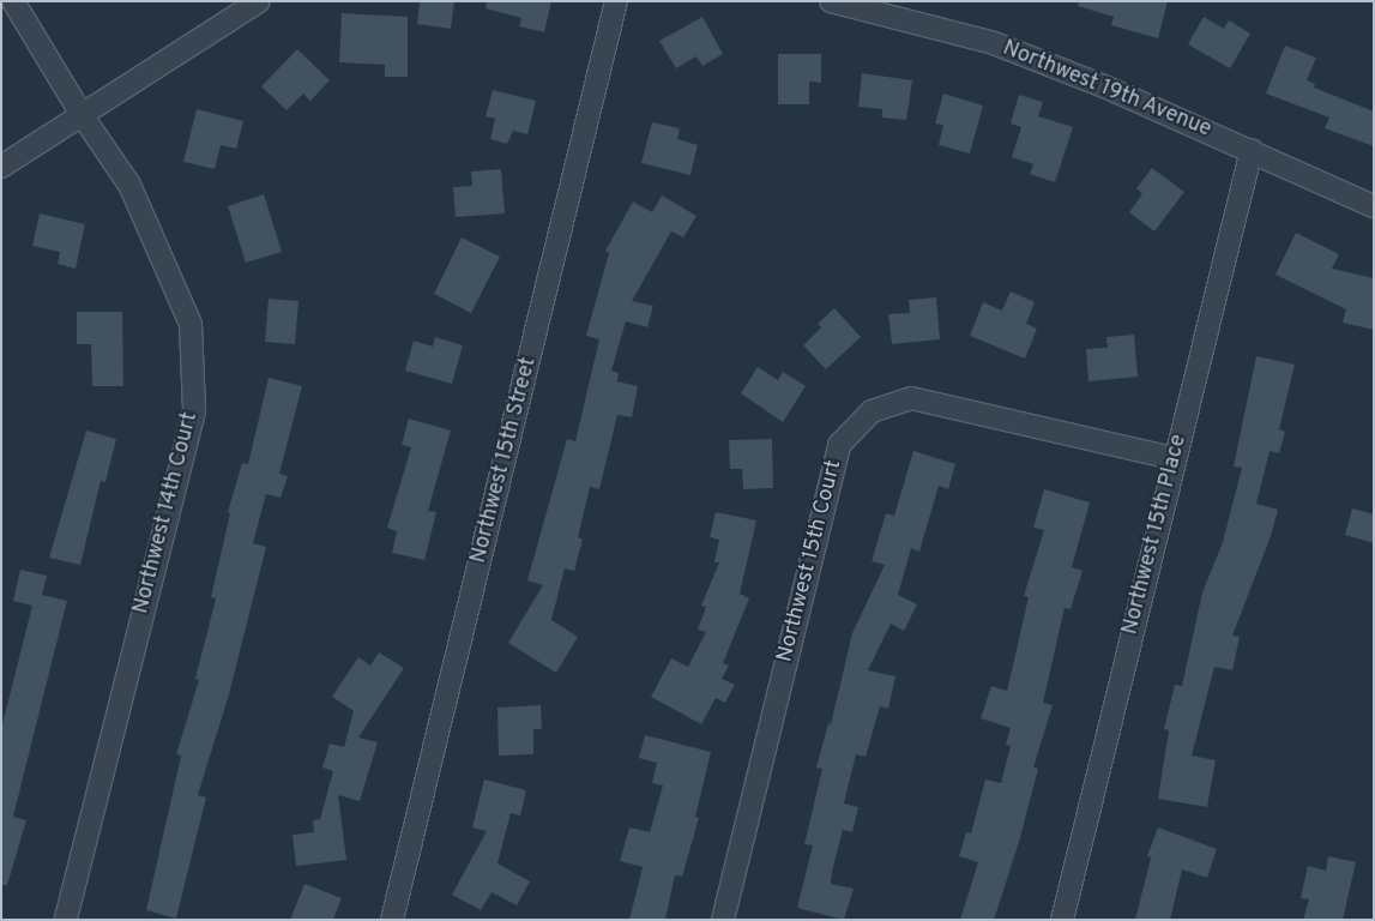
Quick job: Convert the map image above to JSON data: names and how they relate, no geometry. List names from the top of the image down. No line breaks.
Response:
{"streets":{"street":["Northwest 19th Avenue","Northwest 15th Street","Northwest 14th Court","Northwest 15th Place","Northwest 15th Court"]},"crossings":[["Northwest 19th Avenue","Northwest 15th Place"],["Northwest 15th Place","Northwest 15th Court"]]}
